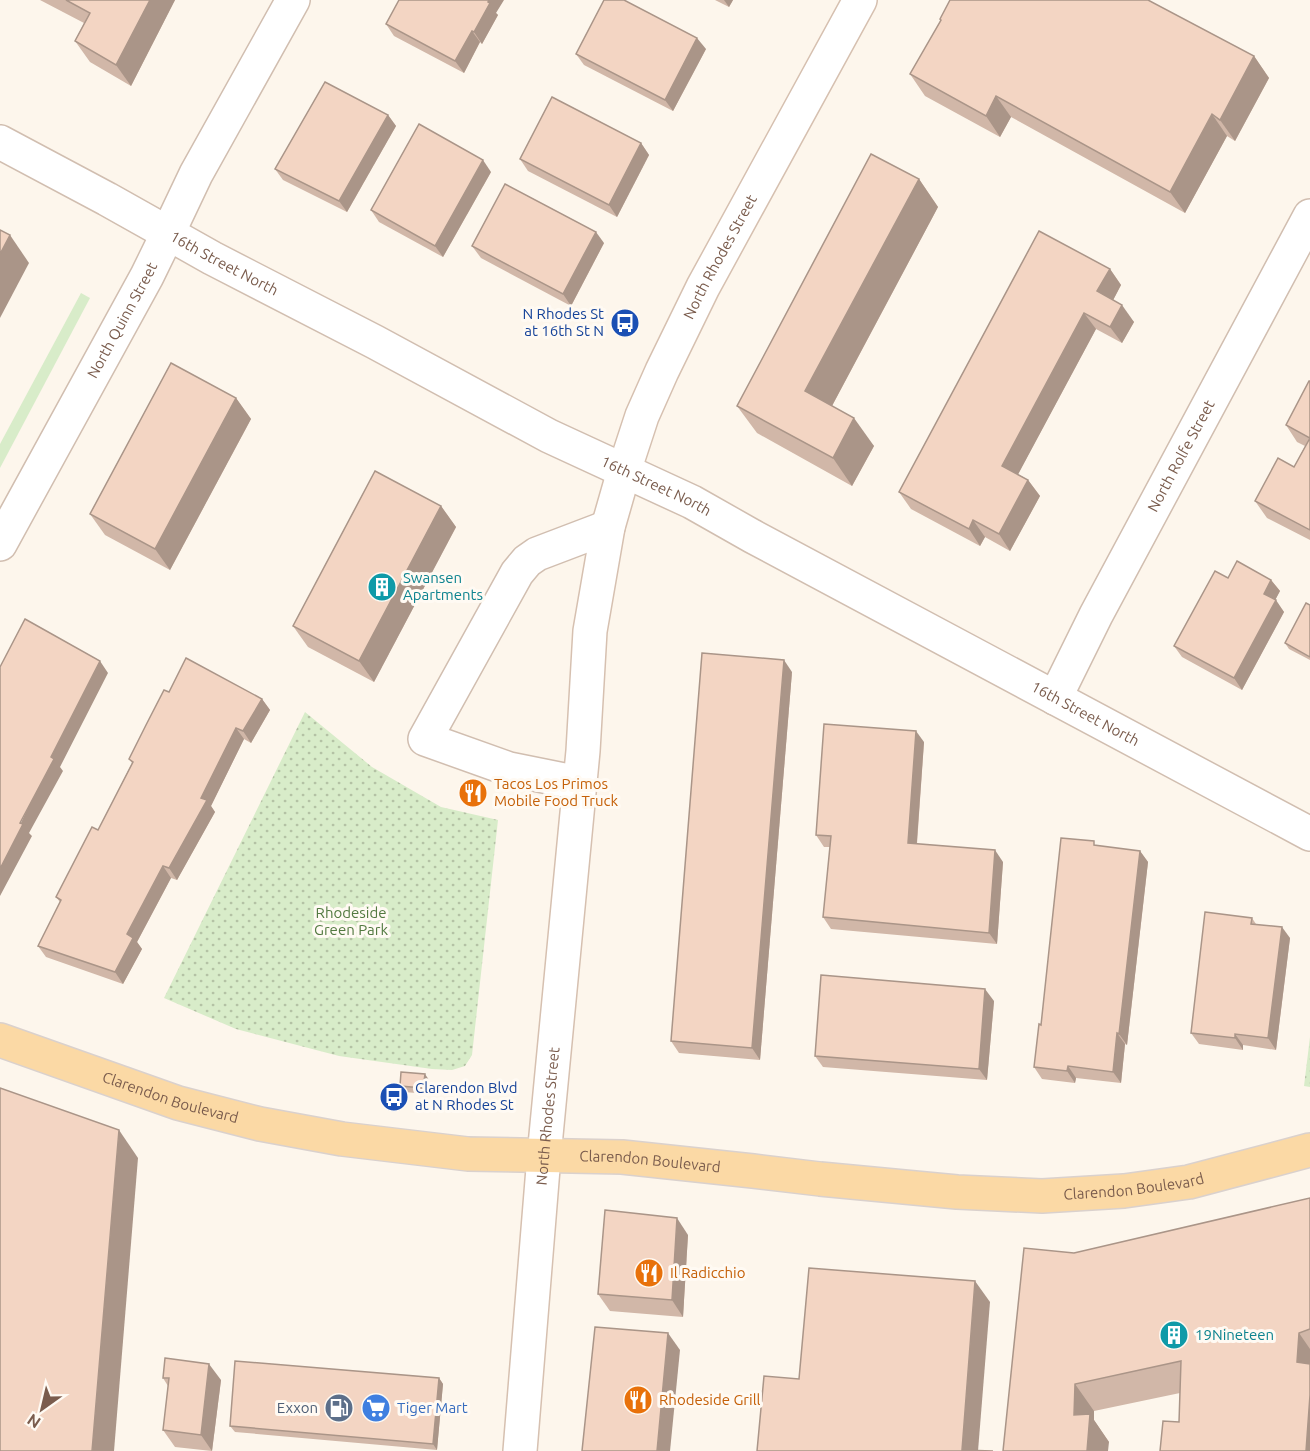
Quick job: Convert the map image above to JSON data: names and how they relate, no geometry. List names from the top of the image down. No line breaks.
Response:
{"streets":{"main road":["Clarendon Boulevard"],"street":["North Rhodes Street","16th Street North","North Quinn Street","North Rolfe Street"]},"crossings":[["North Rhodes Street","16th Street North"],["North Rhodes Street","Clarendon Boulevard"],["16th Street North","North Quinn Street"],["16th Street North","North Rolfe Street"]],"parks":["Rhodeside Green Park"],"places":{"bus stop":["N Rhodes St at 16th St N","Clarendon Blvd at N Rhodes St"],"building":["Swansen Apartments","19Nineteen"],"restaurant":["Tacos Los Primos Mobile Food Truck","Il Radicchio","Rhodeside Grill"],"fuel station":["Exxon"],"supermarket":["Tiger Mart"]},"north":"bottom left"}
